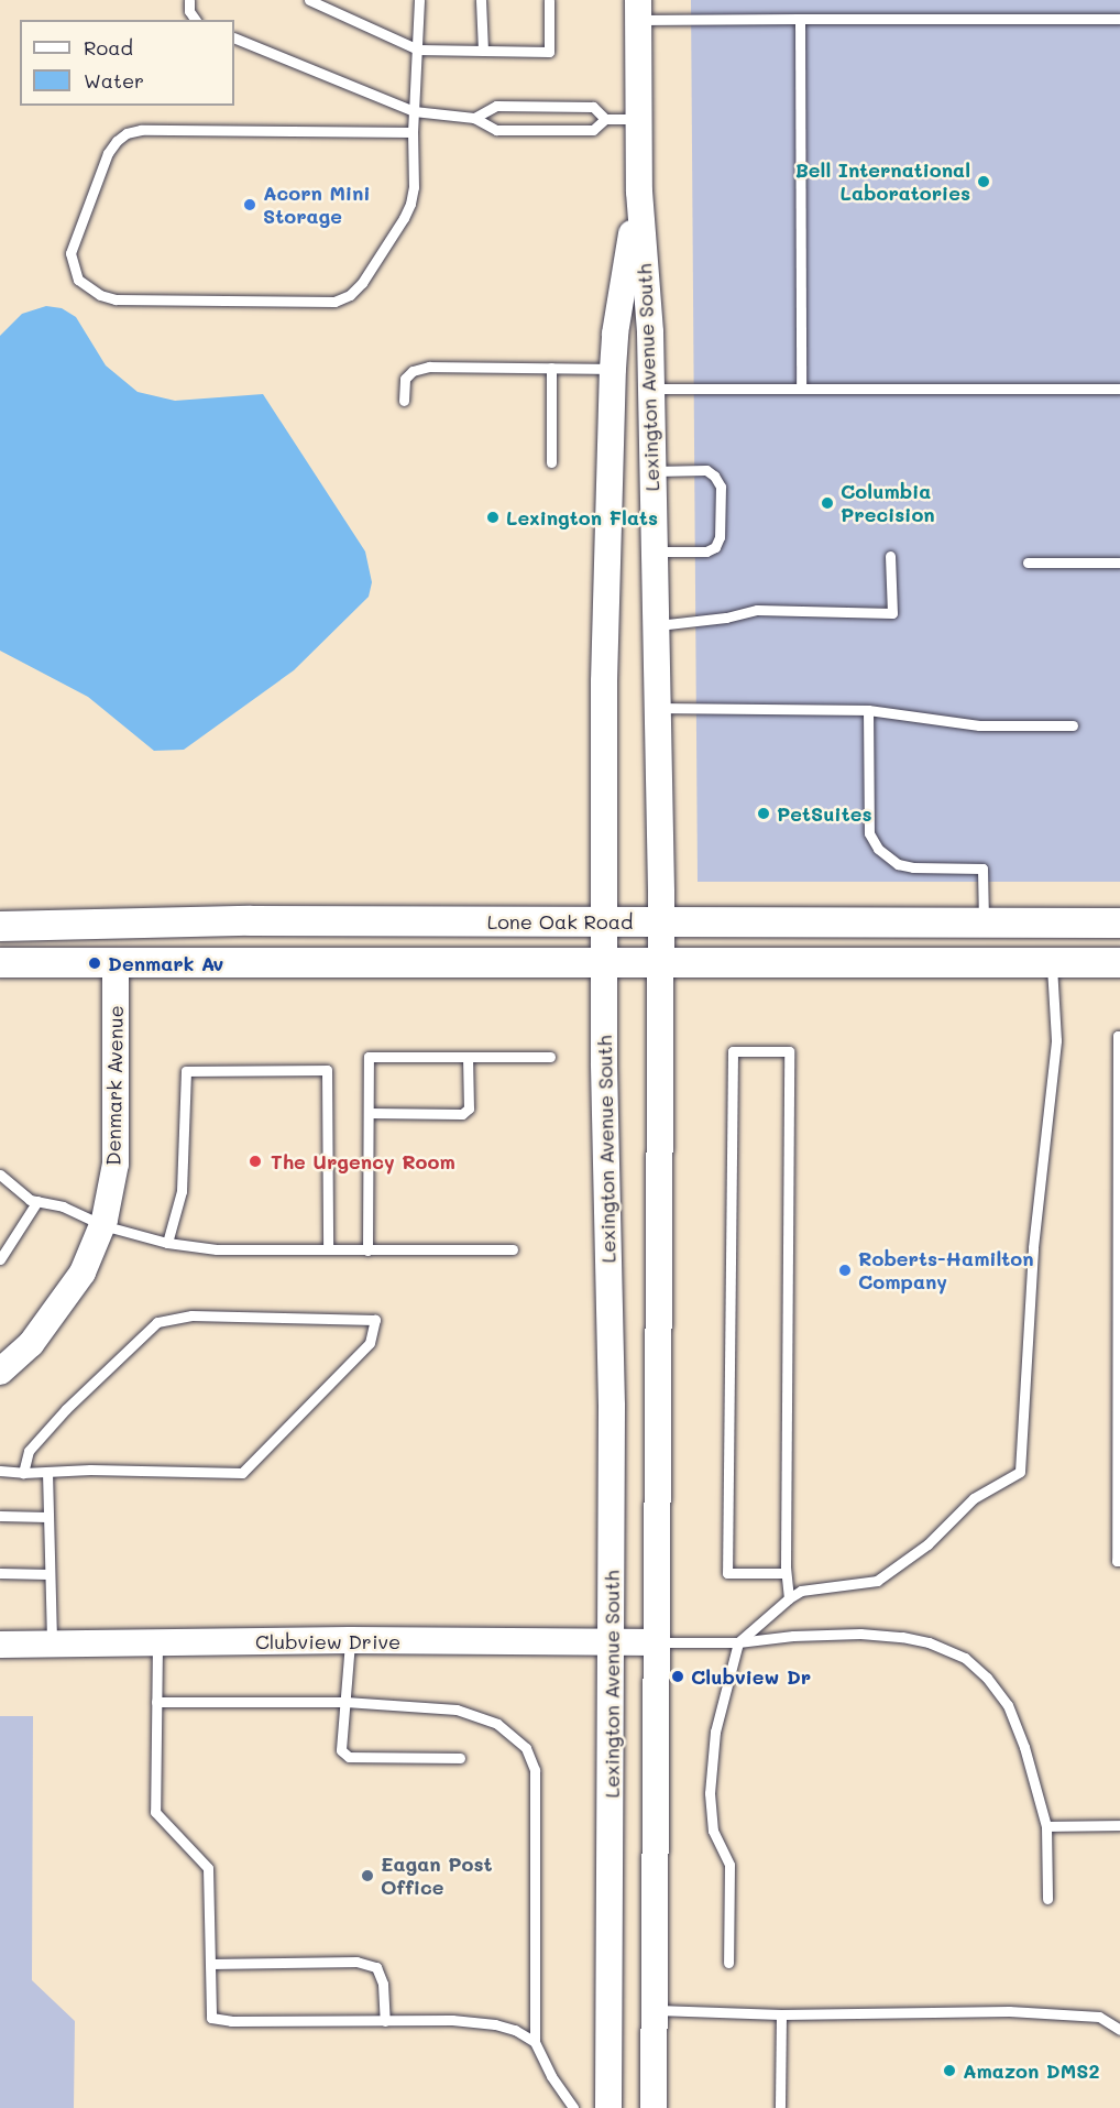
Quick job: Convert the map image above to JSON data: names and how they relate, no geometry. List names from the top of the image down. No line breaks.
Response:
{"streets":{"main road":["Lone Oak Road"],"street":["Lexington Avenue South","Denmark Avenue","Clubview Drive"]},"crossings":[["Lexington Avenue South","Lone Oak Road"],["Lexington Avenue South","Clubview Drive"],["Lone Oak Road","Denmark Avenue"]],"places":["Bell International Laboratories","Acorn Mini Storage","Columbia Precision","Lexington Flats","PetSuites","Denmark Av","The Urgency Room","Roberts-Hamilton Company","Clubview Dr","Eagan Post Office","Amazon DMS2"],"legend":["Road","Water"]}
